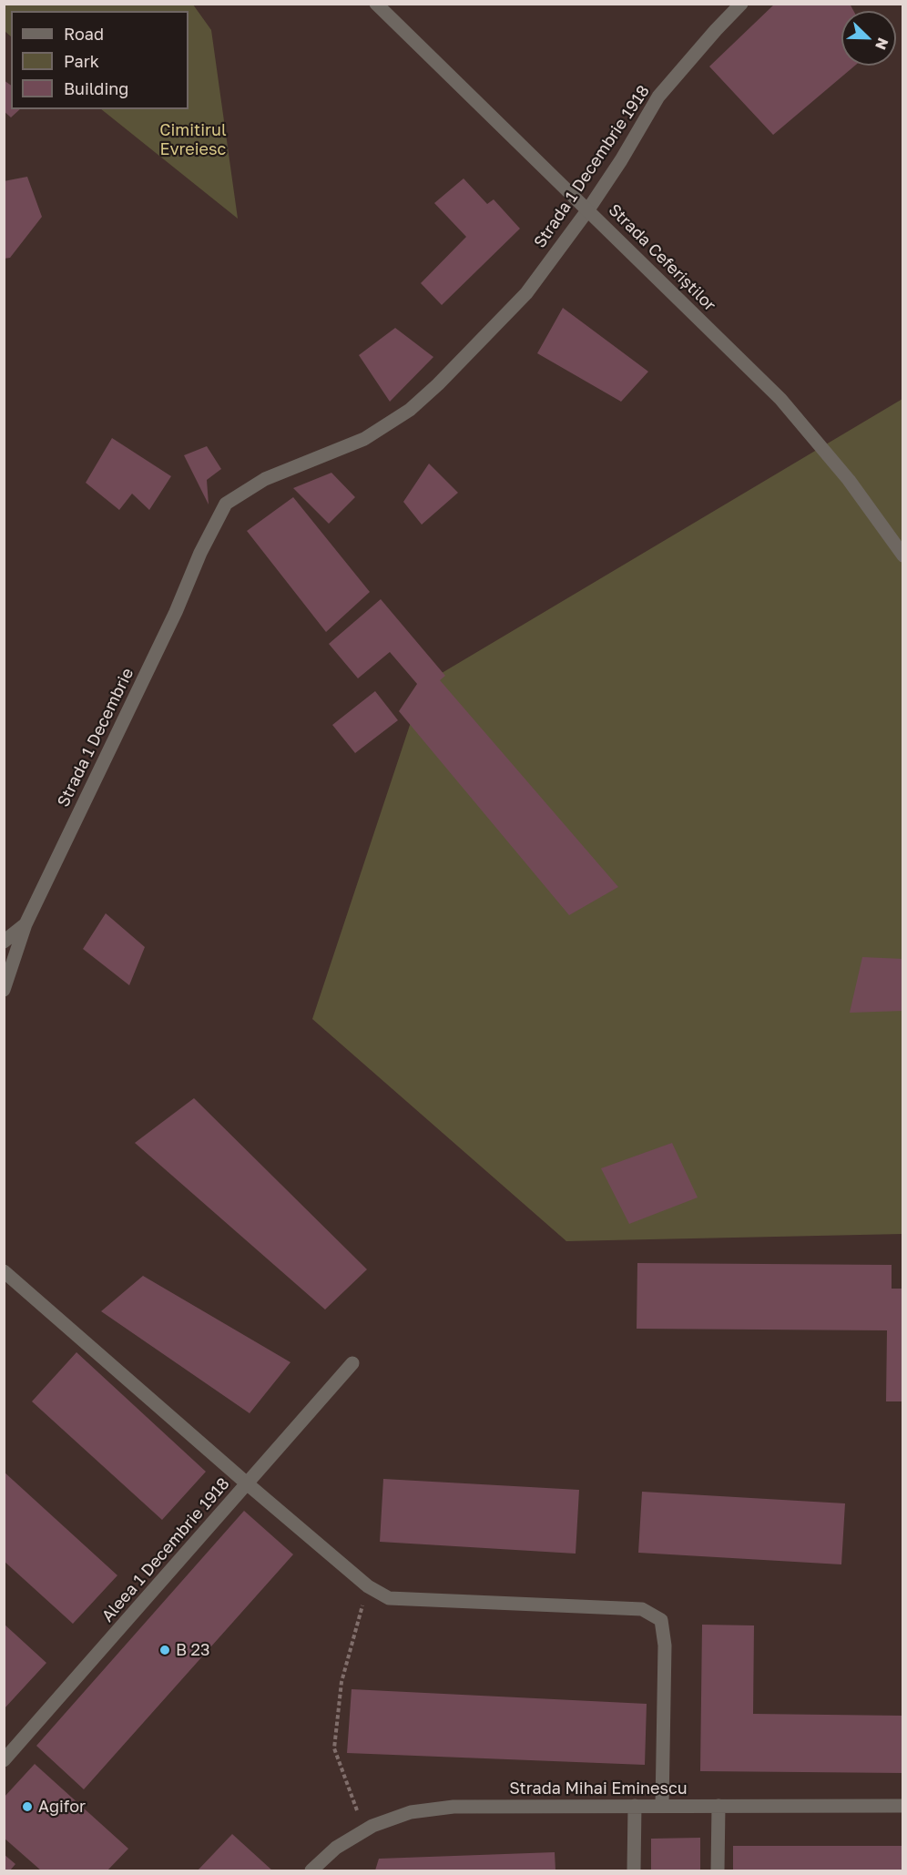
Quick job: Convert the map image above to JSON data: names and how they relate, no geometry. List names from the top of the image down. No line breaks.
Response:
{"streets":{"street":["Strada 1 Decembrie 1918","Strada Ceferiștilor","Strada 1 Decembrie","Aleea 1 Decembrie 1918","Strada Mihai Eminescu"]},"crossings":[["Strada 1 Decembrie 1918","Strada Ceferiștilor"],["Strada 1 Decembrie 1918","Strada 1 Decembrie"]],"parks":["Cimitirul Evreiesc"],"places":["B 23","Agifor"],"legend":["Road","Park","Building"],"north":"bottom right"}
